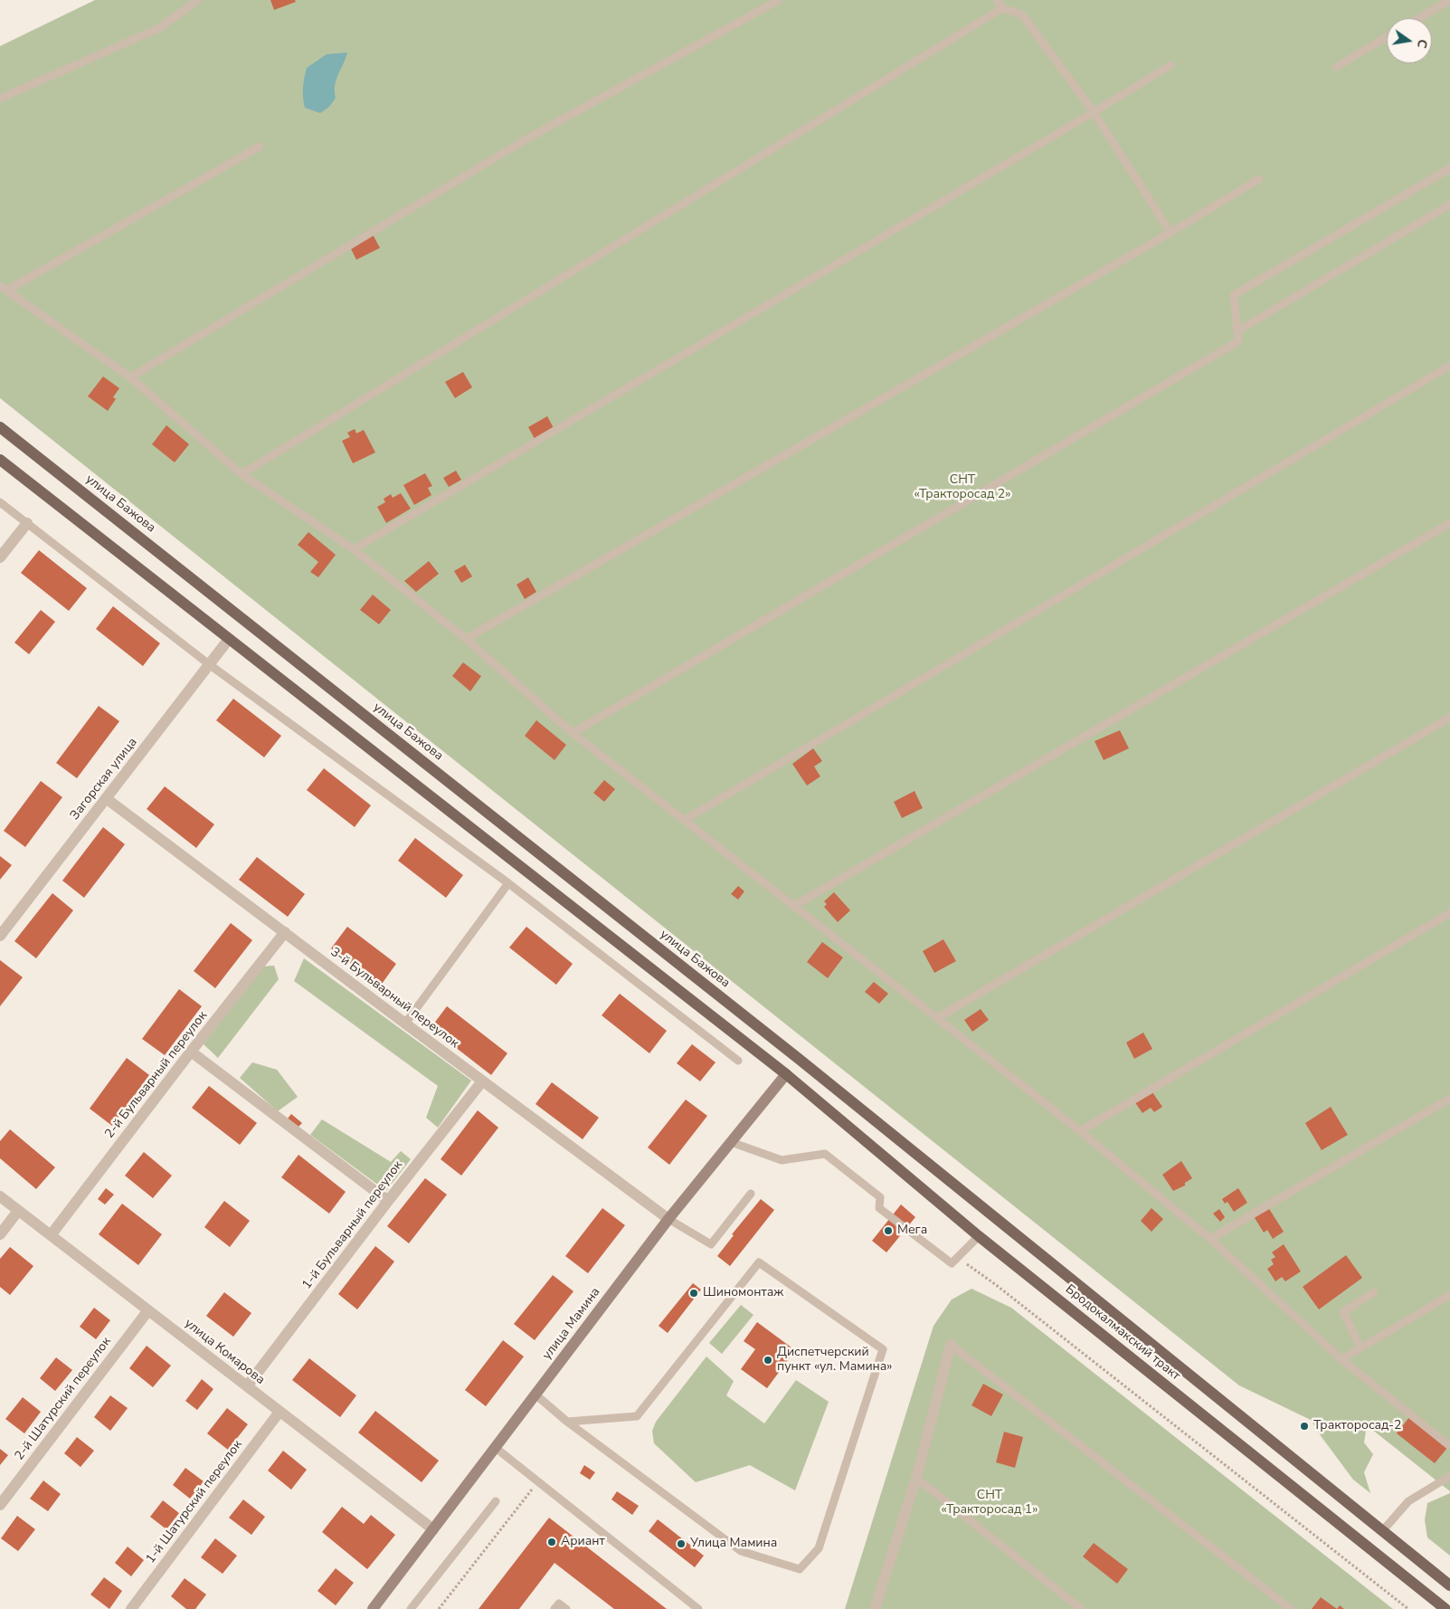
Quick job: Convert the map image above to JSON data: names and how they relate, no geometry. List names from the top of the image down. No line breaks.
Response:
{"streets":{"main road":["улица Бажова","улица Мамина","Бродокалмакский тракт"],"street":["Загорская улица","3-й Бульварный переулок","2-й Бульварный переулок","1-й Бульварный переулок","улица Комарова","2-й Шатурский переулок","1-й Шатурский переулок"]},"crossings":[["улица Бажова","улица Мамина"],["улица Бажова","Бродокалмакский тракт"],["Загорская улица","3-й Бульварный переулок"],["3-й Бульварный переулок","2-й Бульварный переулок"],["3-й Бульварный переулок","1-й Бульварный переулок"],["3-й Бульварный переулок","улица Мамина"],["2-й Бульварный переулок","улица Комарова"],["1-й Бульварный переулок","улица Комарова"],["улица Мамина","Бродокалмакский тракт"],["улица Мамина","улица Комарова"],["улица Комарова","2-й Шатурский переулок"],["улица Комарова","1-й Шатурский переулок"]],"parks":["СНТ «Тракторосад 2»","СНТ «Тракторосад 1»"],"places":["Мега","Шиномонтаж","Диспетчерский пункт «ул. Мамина»","Тракторосад-2","Ариант","Улица Мамина"],"north":"right"}
